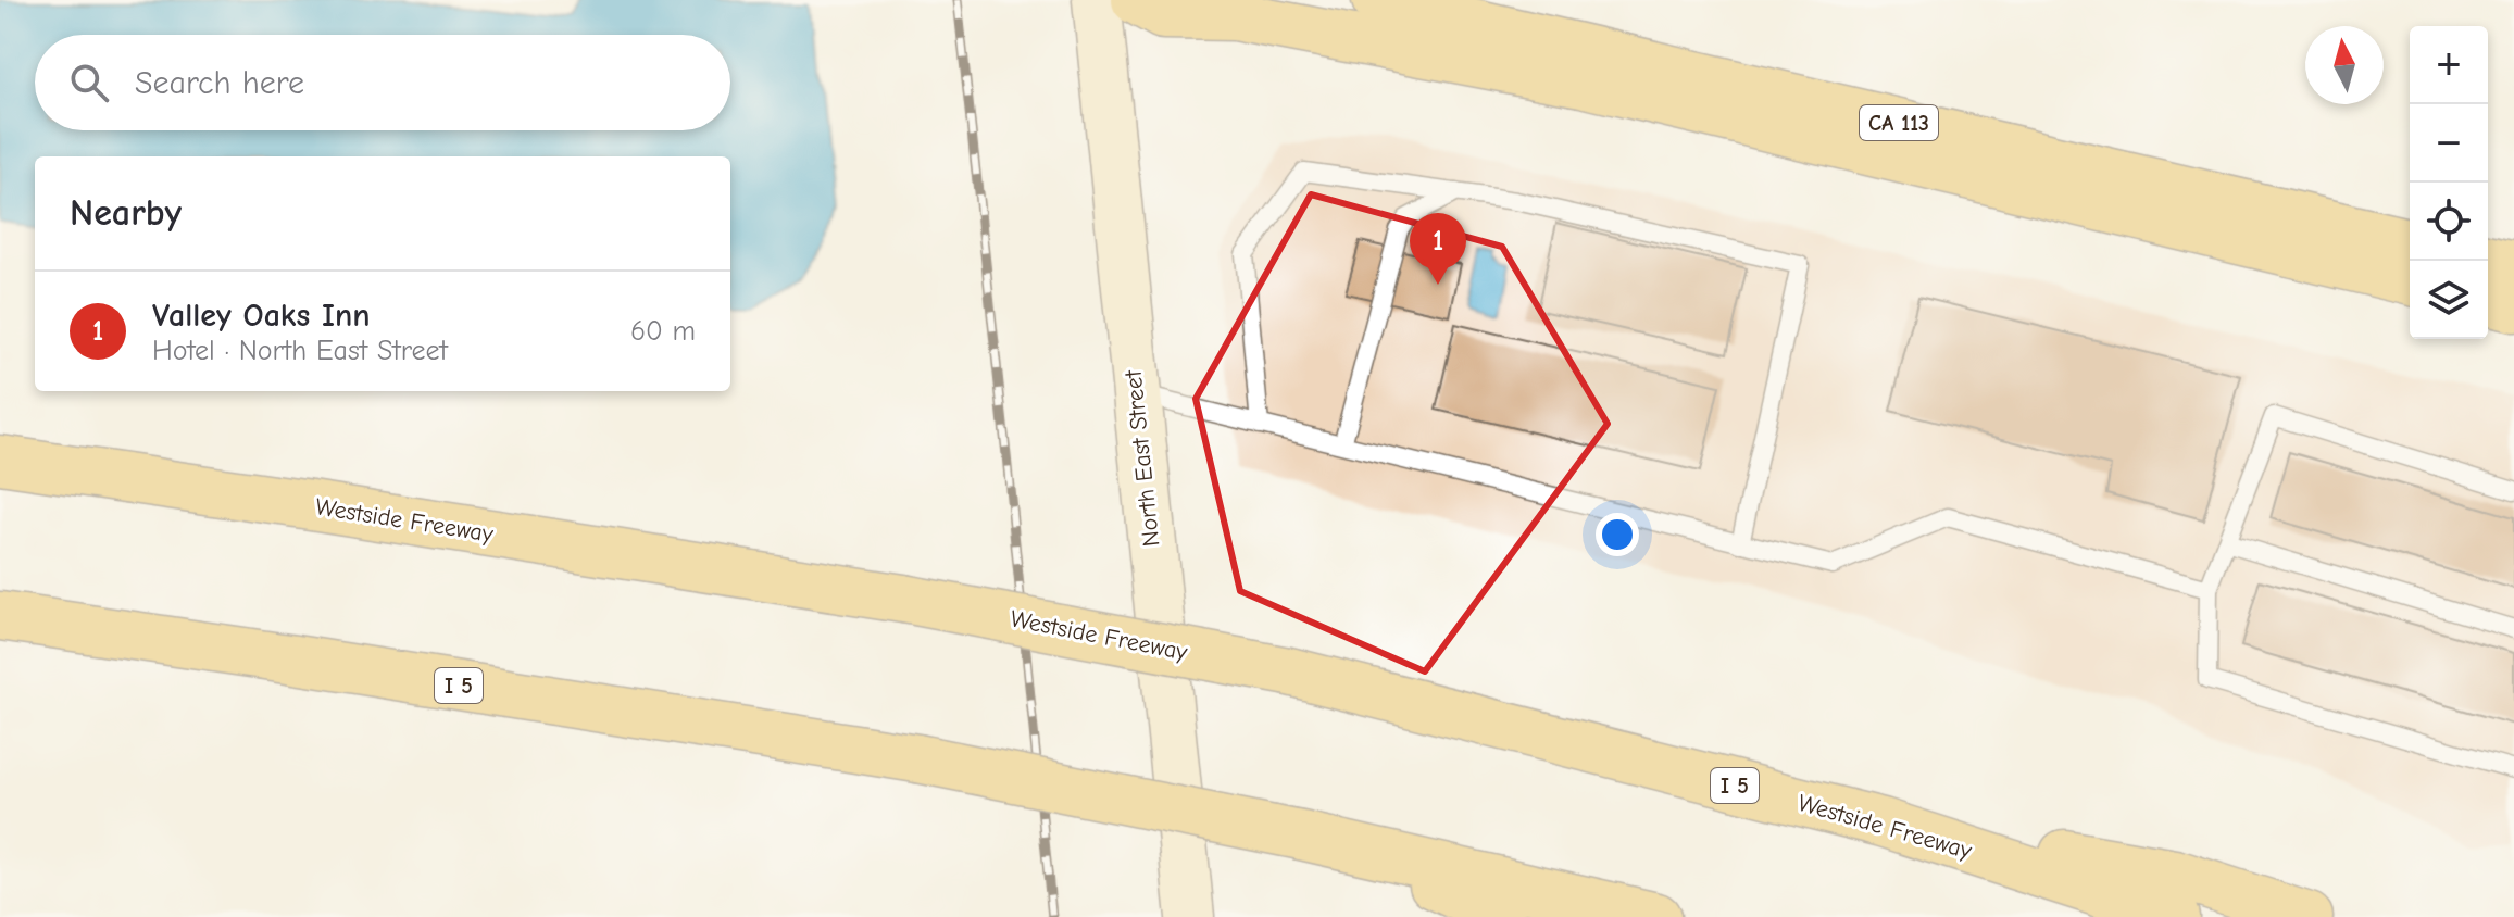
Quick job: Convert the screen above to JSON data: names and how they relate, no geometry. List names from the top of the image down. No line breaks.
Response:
{"streets":{"highway":["CA 113","Westside Freeway","I 5"],"main road":["North East Street"]},"north":"top","page":{"map_buttons":["+","−"],"search":"Search here","heading":"Nearby","pins":"1","list":[{"mark":"1","name":"Valley Oaks Inn","note":"Hotel · North East Street","value":"60 m"}]}}
